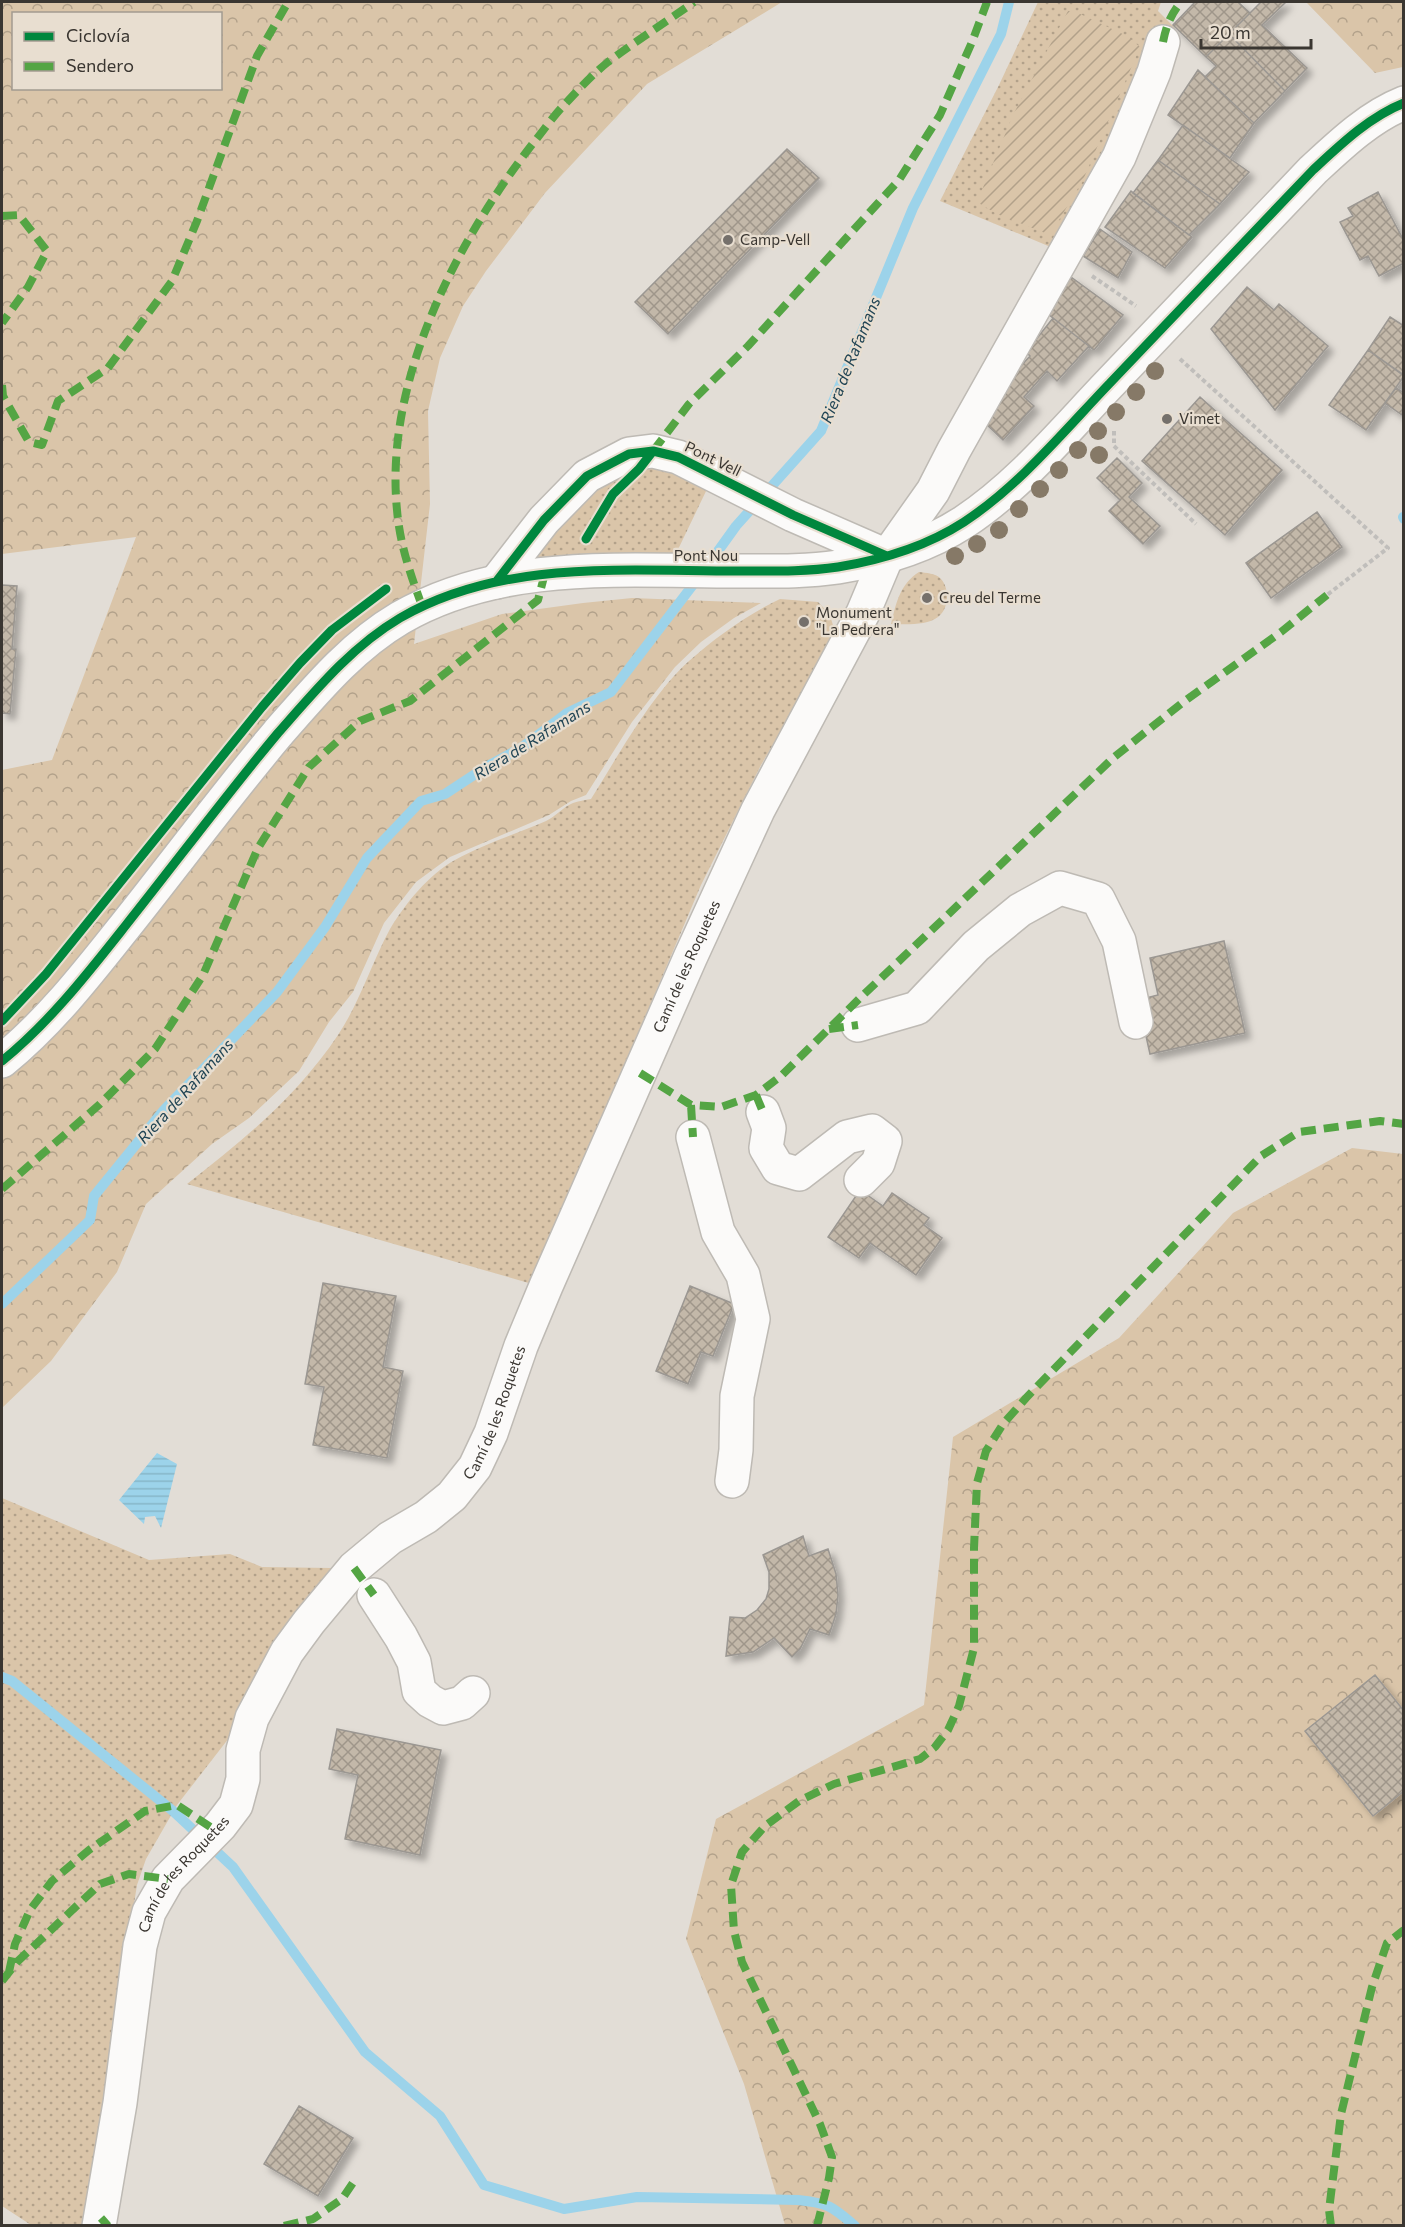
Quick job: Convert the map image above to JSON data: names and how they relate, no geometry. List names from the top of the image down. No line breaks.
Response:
{"streets":{"main road":["Pont Vell","Pont Nou","Camí de les Roquetes"]},"crossings":[["Pont Vell","Pont Nou"],["Pont Vell","Camí de les Roquetes"],["Pont Nou","Camí de les Roquetes"]],"water":["Riera de Rafamans"],"places":["Camp-Vell","Vimet","Creu del Terme","Monument \"La Pedrera\""],"legend":["Ciclovía","Sendero"],"scale_bar":"20 m"}
